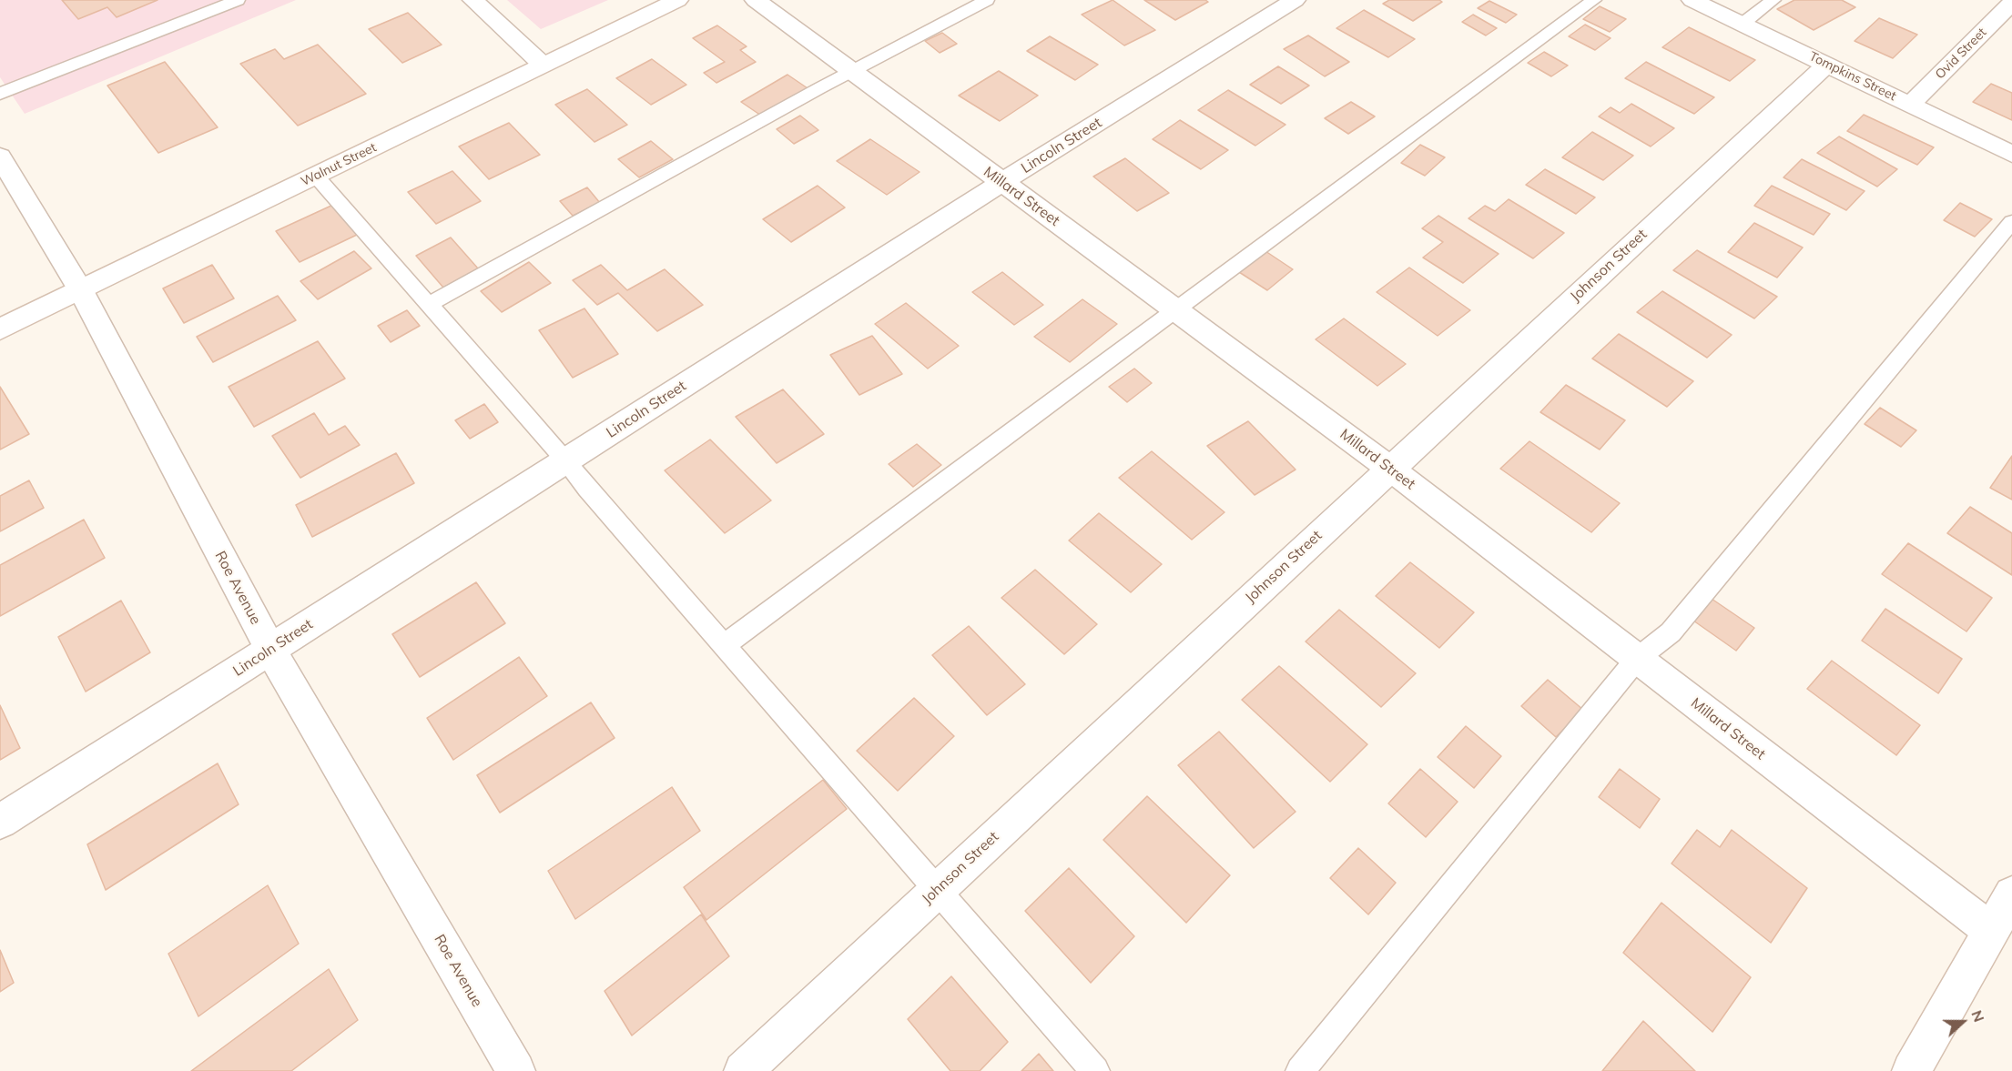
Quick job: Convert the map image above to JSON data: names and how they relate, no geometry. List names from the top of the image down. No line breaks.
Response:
{"streets":{"street":["Ovid Street","Tompkins Street","Lincoln Street","Walnut Street","Millard Street","Johnson Street","Roe Avenue"]},"crossings":[["Ovid Street","Tompkins Street"],["Tompkins Street","Johnson Street"],["Lincoln Street","Millard Street"],["Lincoln Street","Roe Avenue"],["Walnut Street","Roe Avenue"],["Millard Street","Johnson Street"]],"north":"right"}
